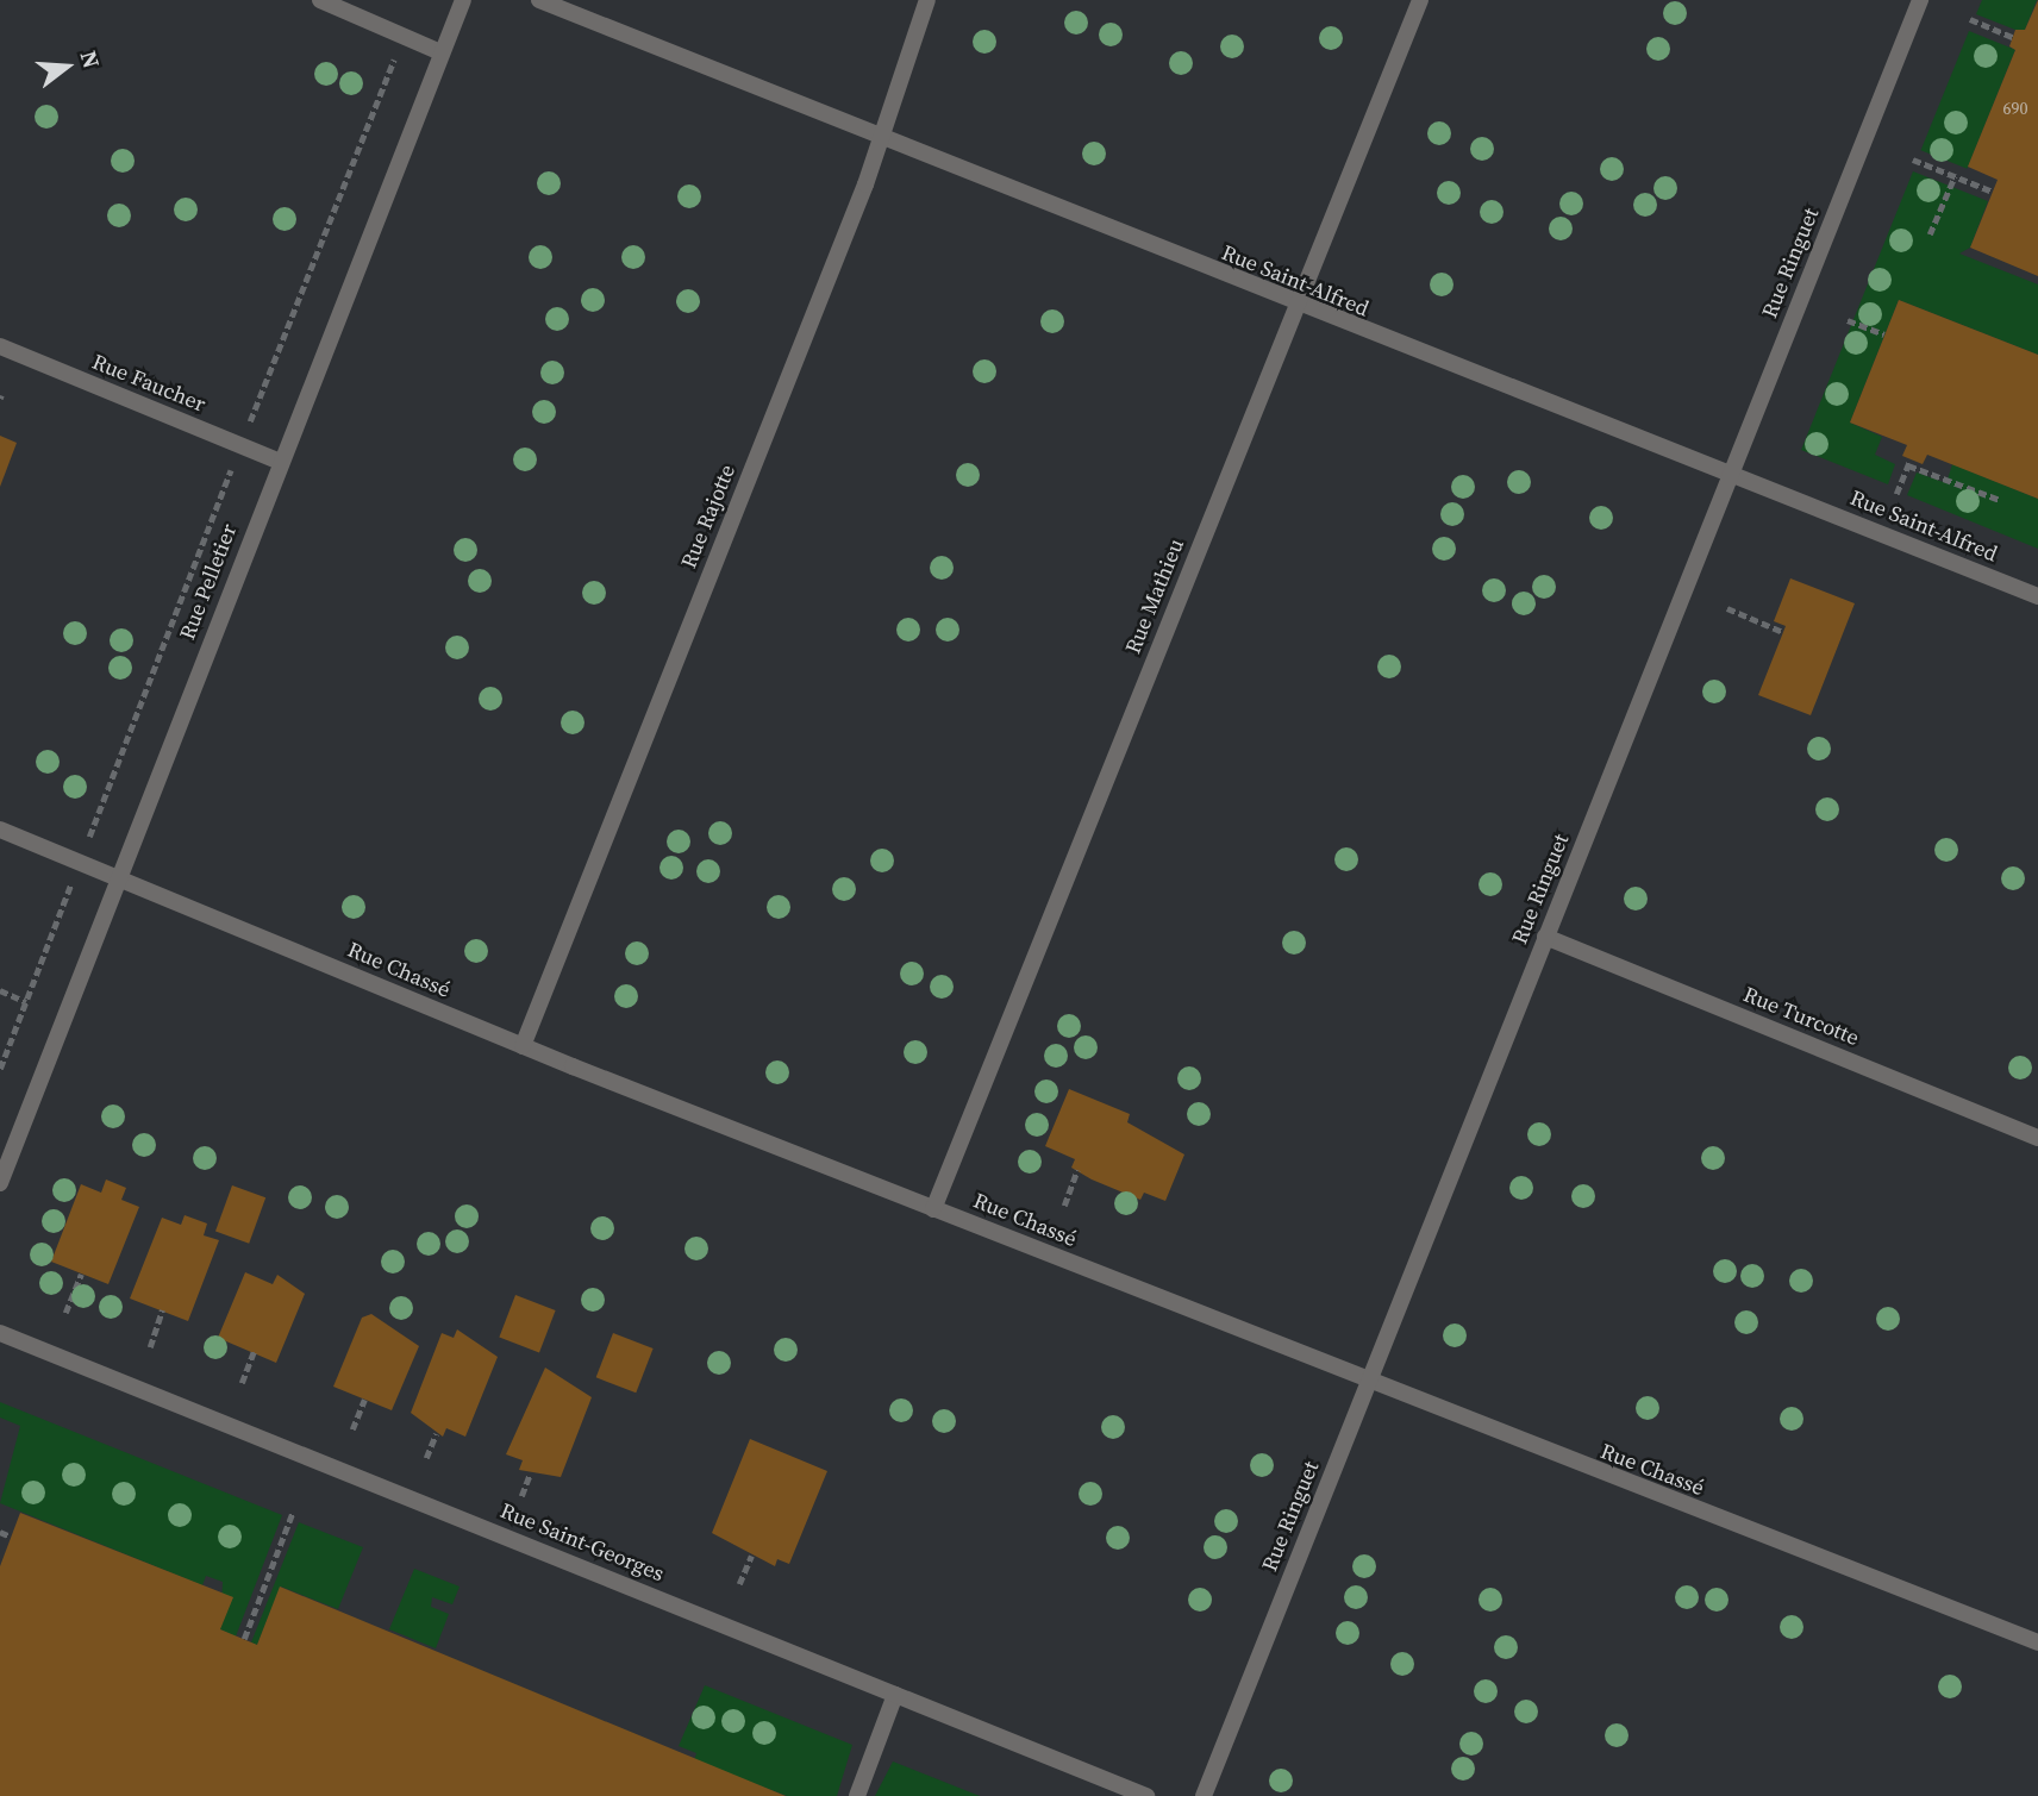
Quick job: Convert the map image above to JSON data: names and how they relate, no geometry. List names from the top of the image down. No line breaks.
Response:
{"streets":{"street":["Rue Ringuet","Rue Saint-Alfred","Rue Faucher","Rue Rajotte","Rue Pelletier","Rue Mathieu","Rue Chassé","Rue Turcotte","Rue Saint-Georges"]},"crossings":[["Rue Ringuet","Rue Saint-Alfred"],["Rue Ringuet","Rue Chassé"],["Rue Ringuet","Rue Turcotte"],["Rue Saint-Alfred","Rue Rajotte"],["Rue Saint-Alfred","Rue Mathieu"],["Rue Faucher","Rue Pelletier"],["Rue Rajotte","Rue Chassé"],["Rue Pelletier","Rue Chassé"],["Rue Mathieu","Rue Chassé"]],"house_numbers":["690"],"north":"right"}
